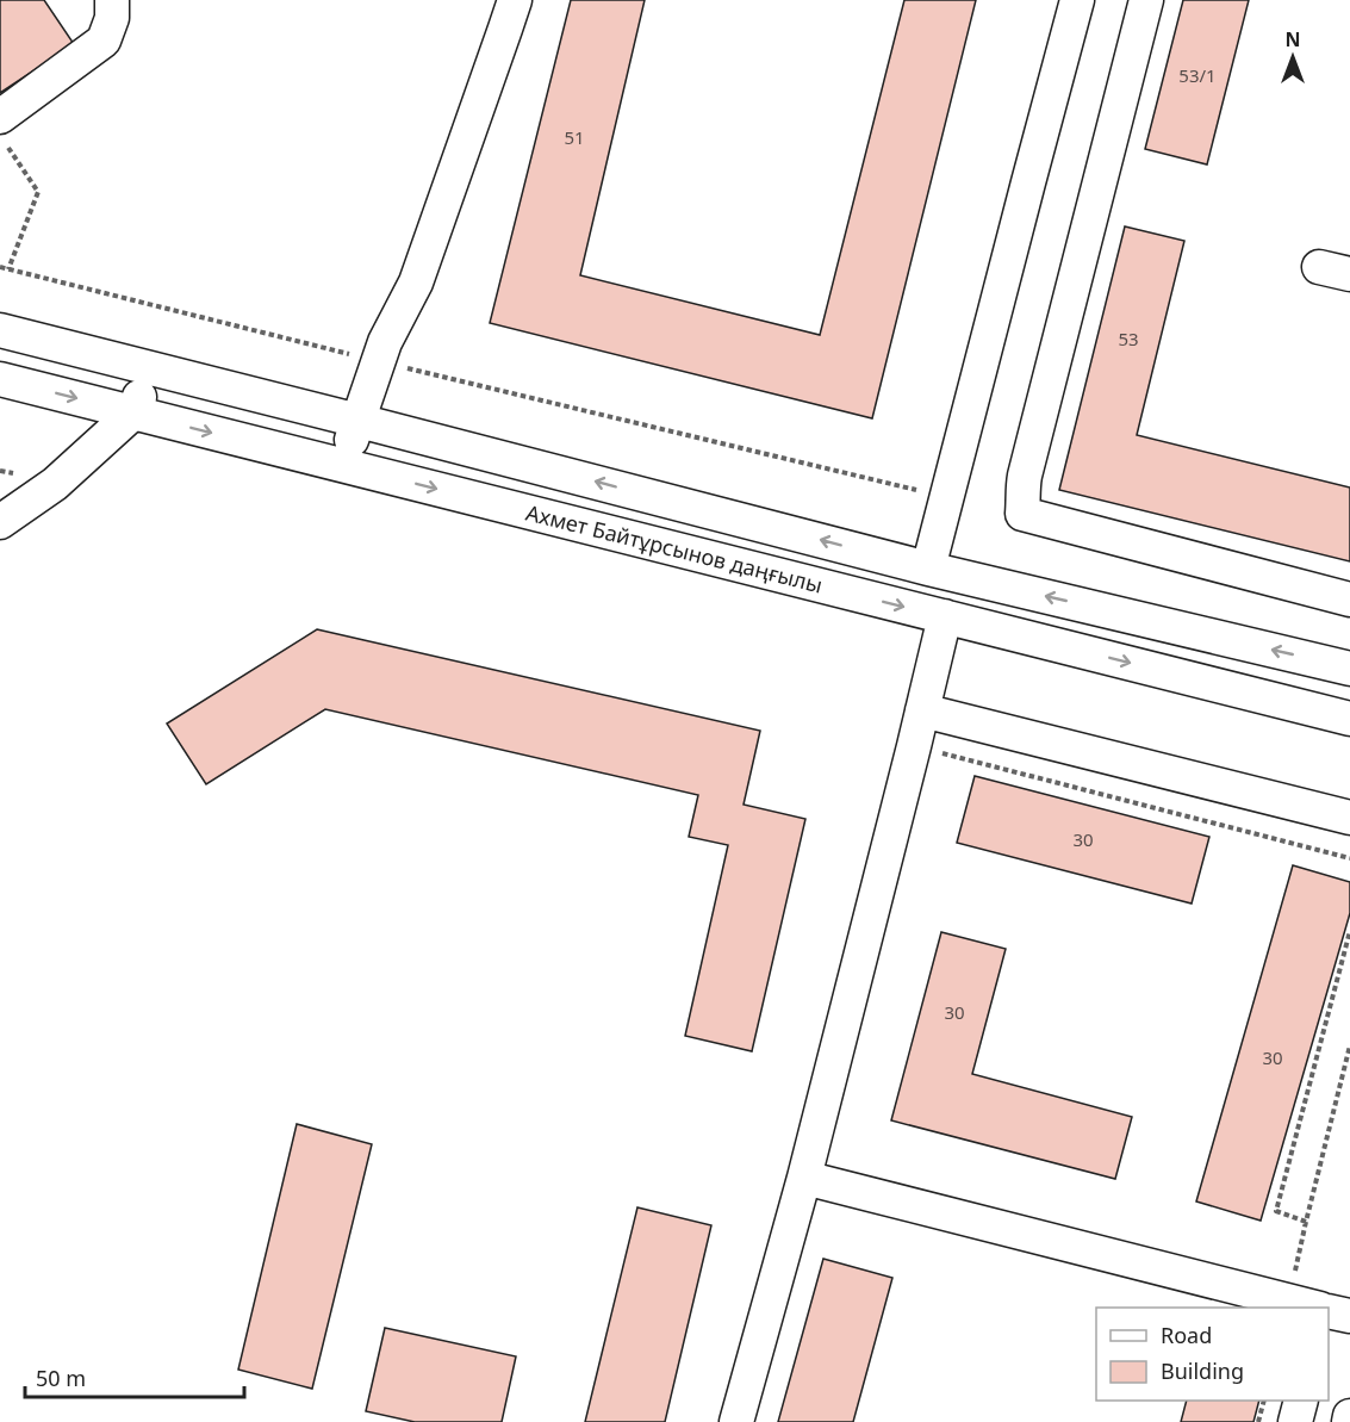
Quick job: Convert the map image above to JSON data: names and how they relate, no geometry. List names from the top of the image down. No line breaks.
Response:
{"streets":{"street":["Ахмет Байтұрсынов даңғылы"]},"house_numbers":["53/1","51","53","30","30","30"],"legend":["Road","Building"],"scale_bar":"50 m","north":"top"}
